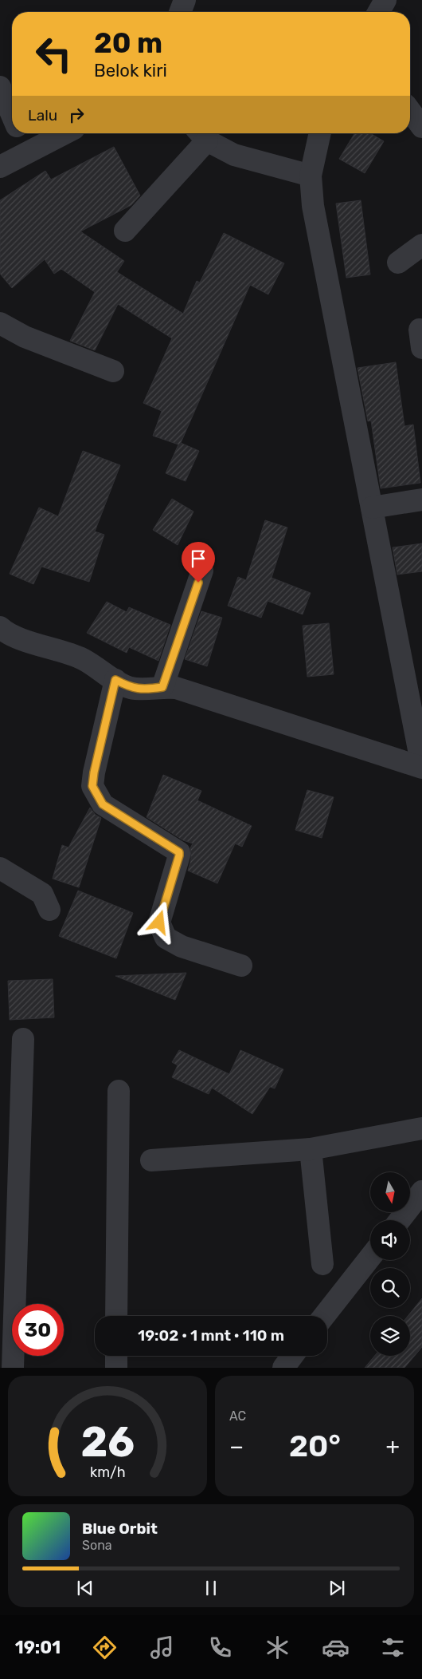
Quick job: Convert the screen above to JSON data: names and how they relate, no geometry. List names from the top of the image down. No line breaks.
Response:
{"north":"bottom","page":{"turn":["20 m","Belok kiri"],"then":"Lalu","limit":"30","trip":"19:02 · 1 mnt · 110 m","tile":"AC","heat":["−","20°","+"],"song":["Blue Orbit","Sona"],"tabs":"19:01","gauge":["26","km/h"]}}
